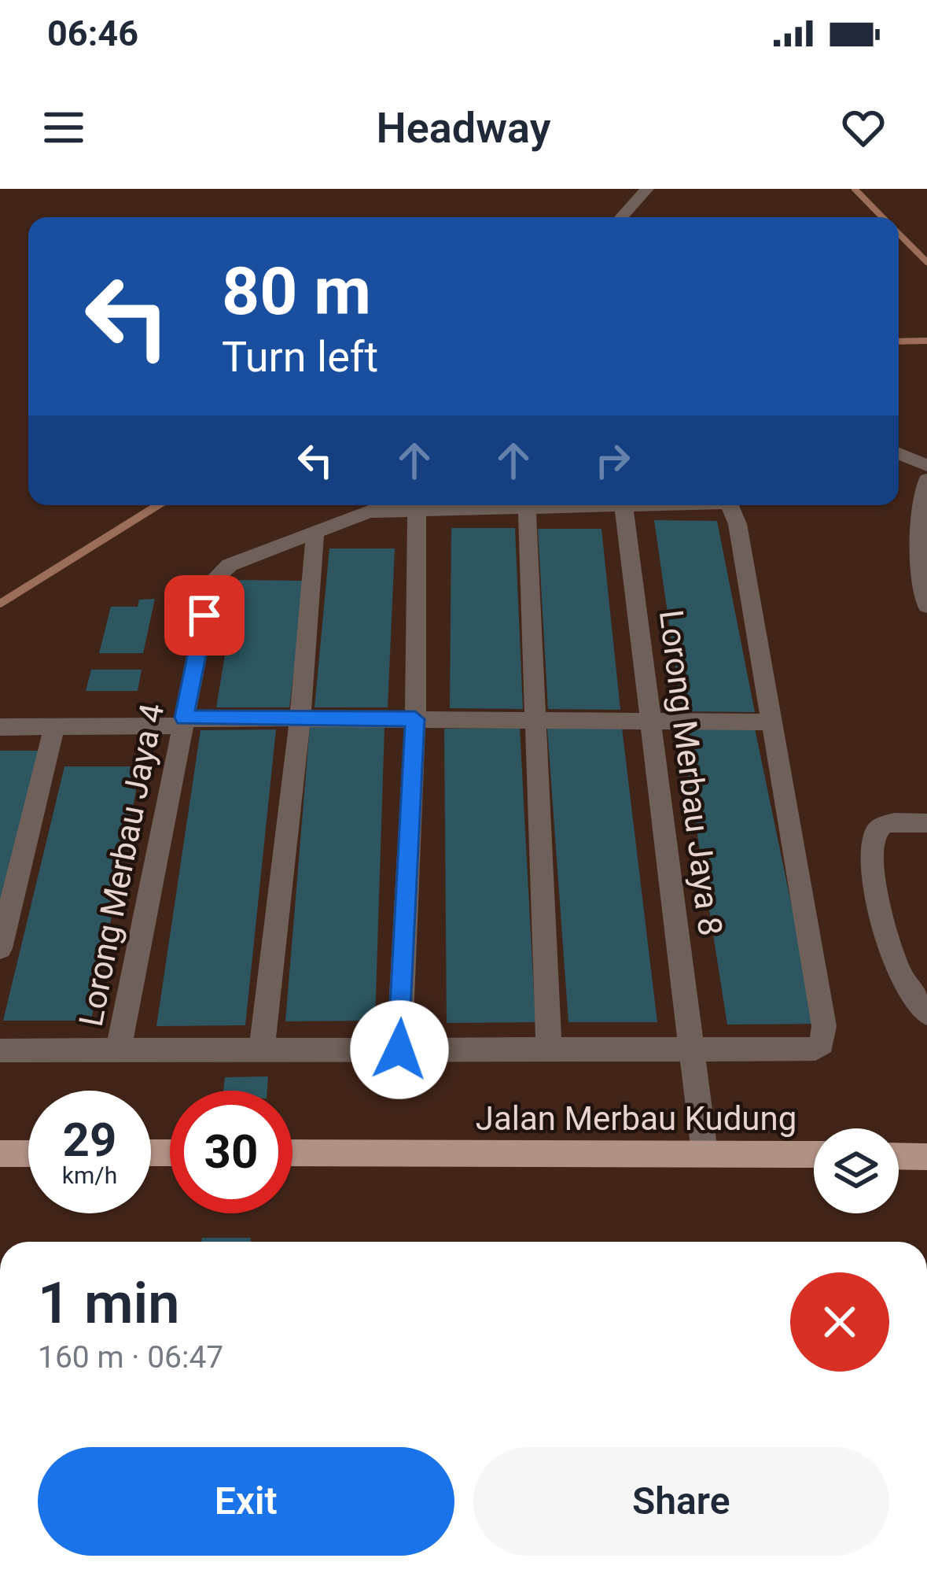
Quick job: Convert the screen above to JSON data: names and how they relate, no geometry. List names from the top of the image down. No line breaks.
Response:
{"streets":{"main road":["Jalan Merbau Kudung"],"street":["Lorong Merbau Jaya 8","Lorong Merbau Jaya 4"]},"crossings":[["Lorong Merbau Jaya 8","Jalan Merbau Kudung"]],"page":{"status":"06:46","header":"Headway","turn":["80 m","Turn left"],"speed":"29 km/h","limit":"30","heading":["1 min","160 m · 06:47"],"buttons":["Exit","Share"]}}
